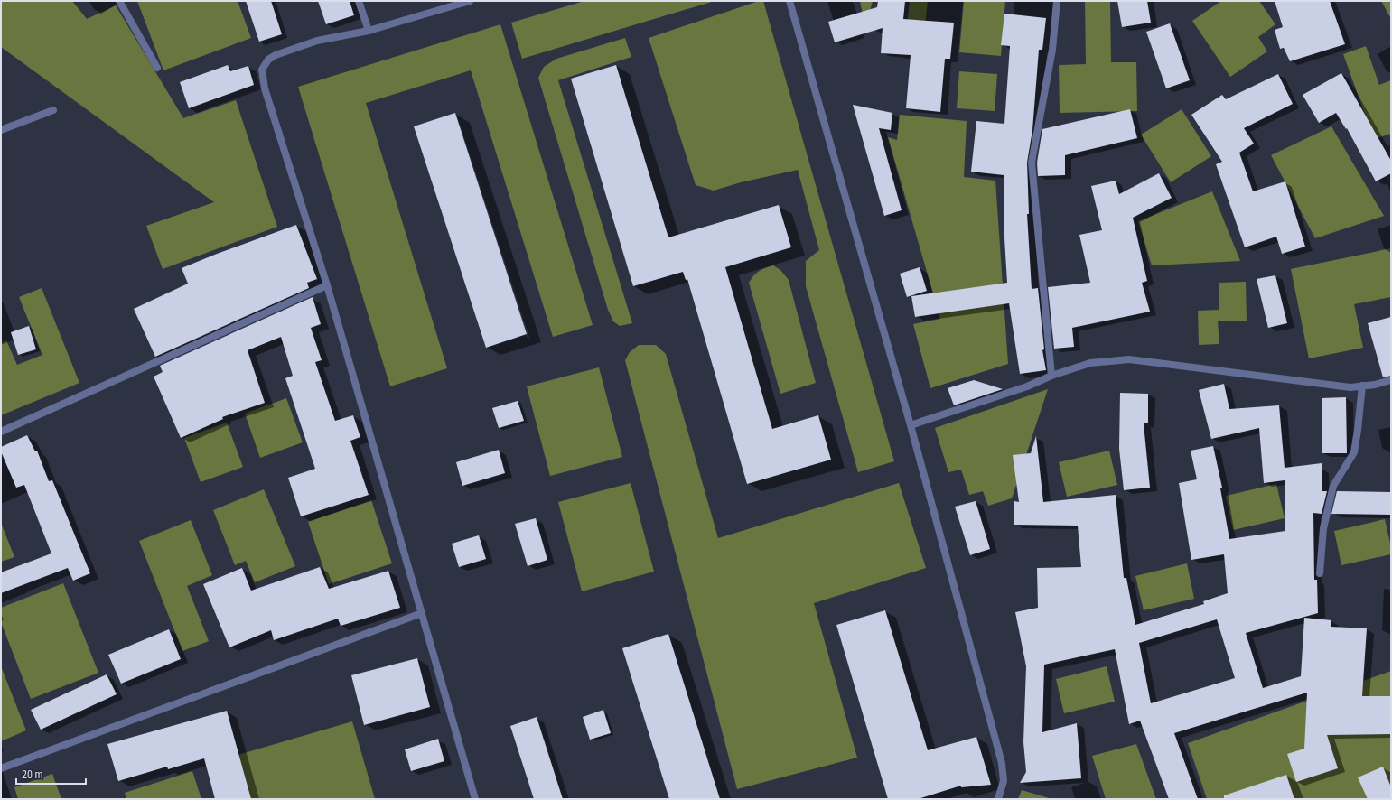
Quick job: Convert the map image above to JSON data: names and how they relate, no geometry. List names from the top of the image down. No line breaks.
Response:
{"scale_bar":"20 m"}
